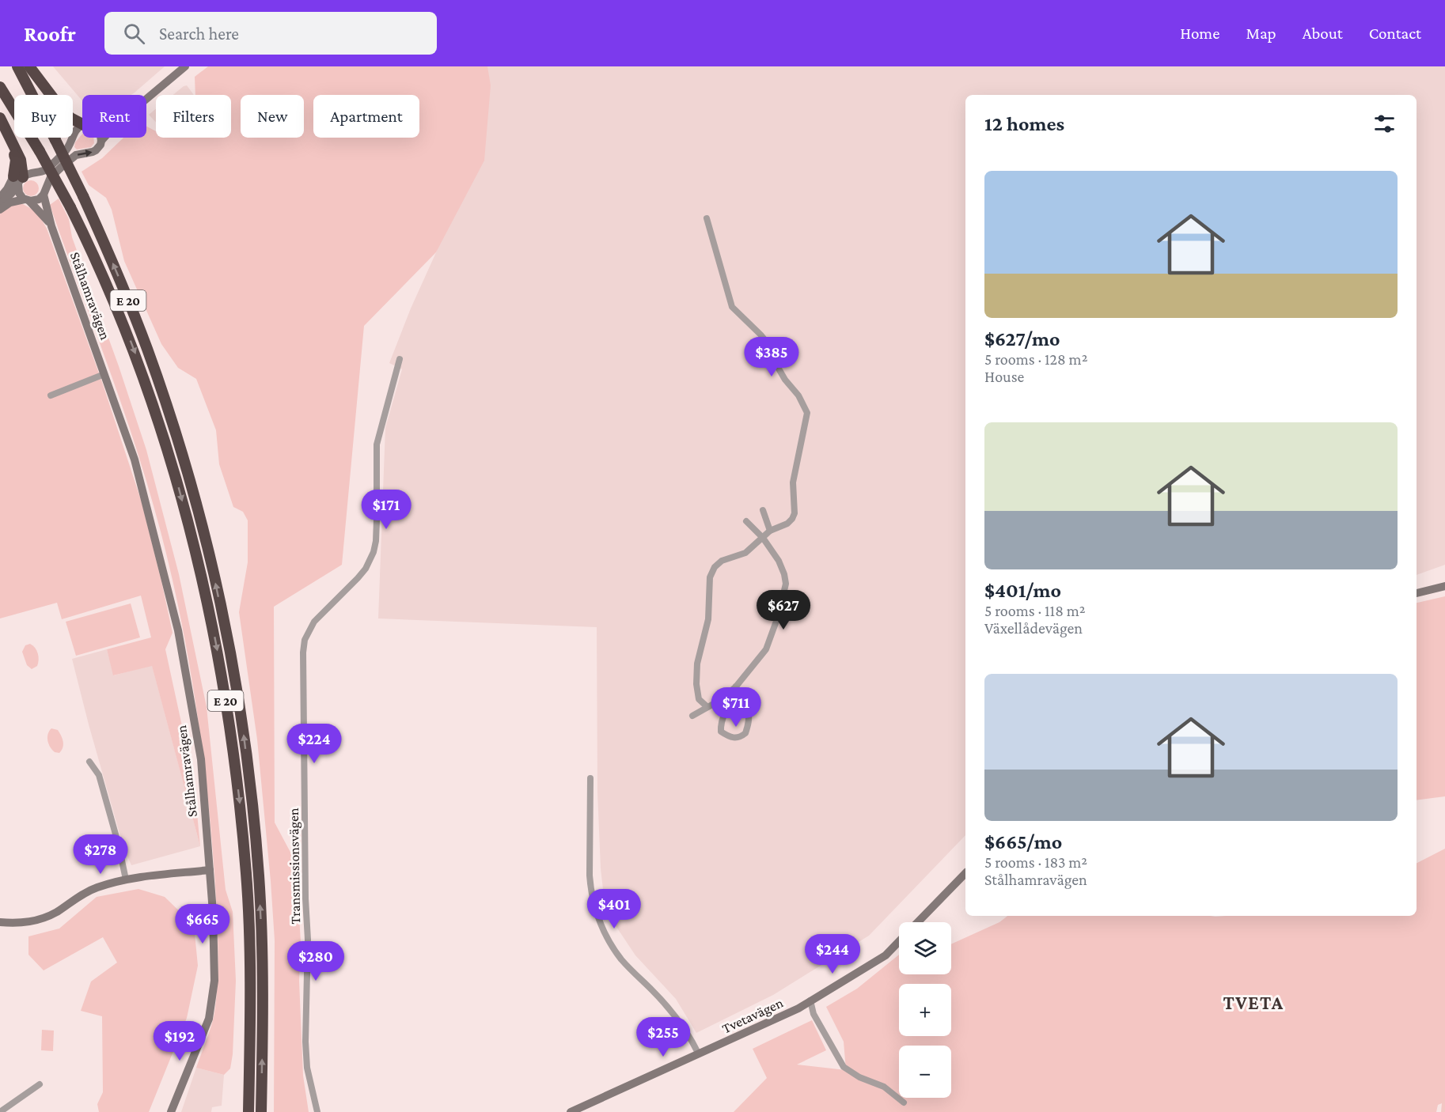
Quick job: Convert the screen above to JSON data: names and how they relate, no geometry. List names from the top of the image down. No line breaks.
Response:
{"streets":{"highway":["E 20"],"main road":["Stålhamravägen","Tvetavägen"],"street":["Transmissionsvägen"]},"districts":["TVETA"],"page":{"header":"Roofr","search":"Search here","nav":["Home","Map","About","Contact"],"chip":["Buy","Rent","Filters","New","Apartment"],"heading":"12 homes","list":[{"name":"$627/mo","note":"5 rooms · 128 m² · House"},{"name":"$401/mo","note":"5 rooms · 118 m² · Växellådevägen"},{"name":"$665/mo","note":"5 rooms · 183 m² · Stålhamravägen"}],"price":["$385","$171","$627","$711","$224","$278","$401","$665","$244","$280","$255","$192"],"map_buttons":["+","−"]}}
